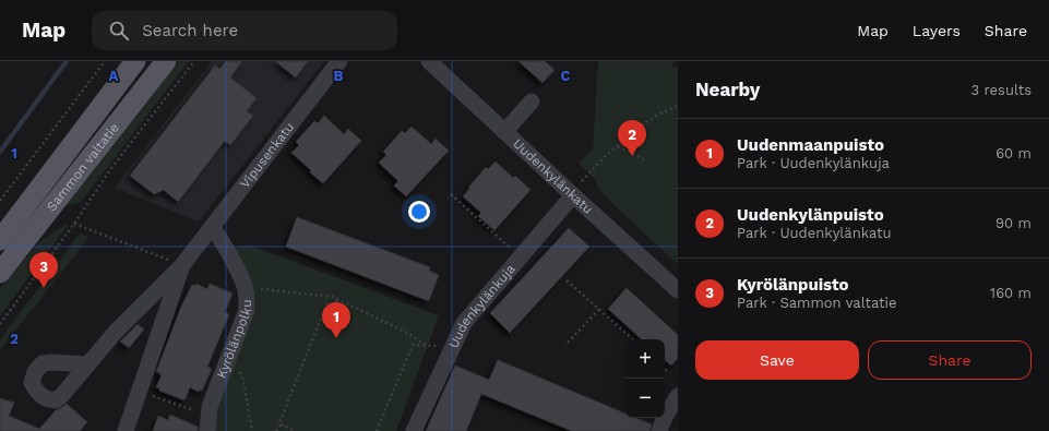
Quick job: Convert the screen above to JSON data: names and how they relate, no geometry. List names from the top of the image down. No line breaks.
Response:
{"streets":{"main road":["Sammon valtatie"],"street":["Vipusenkatu","Uudenkylänkatu","Uudenkylänkuja","Kyrölänpolku"]},"crossings":[["Vipusenkatu","Kyrölänpolku"],["Uudenkylänkatu","Uudenkylänkuja"]],"page":{"header":"Map","search":"Search here","nav":["Map","Layers","Share"],"heading":["Nearby","3 results"],"list":[{"mark":"1","name":"Uudenmaanpuisto","note":"Park · Uudenkylänkuja","value":"60 m"},{"mark":"2","name":"Uudenkylänpuisto","note":"Park · Uudenkylänkatu","value":"90 m"},{"mark":"3","name":"Kyrölänpuisto","note":"Park · Sammon valtatie","value":"160 m"}],"pins":["2","3","1"],"buttons":["Save","Share"],"map_buttons":["+","−"]},"grid":{"columns":["A","B","C"],"rows":["1","2"]}}
